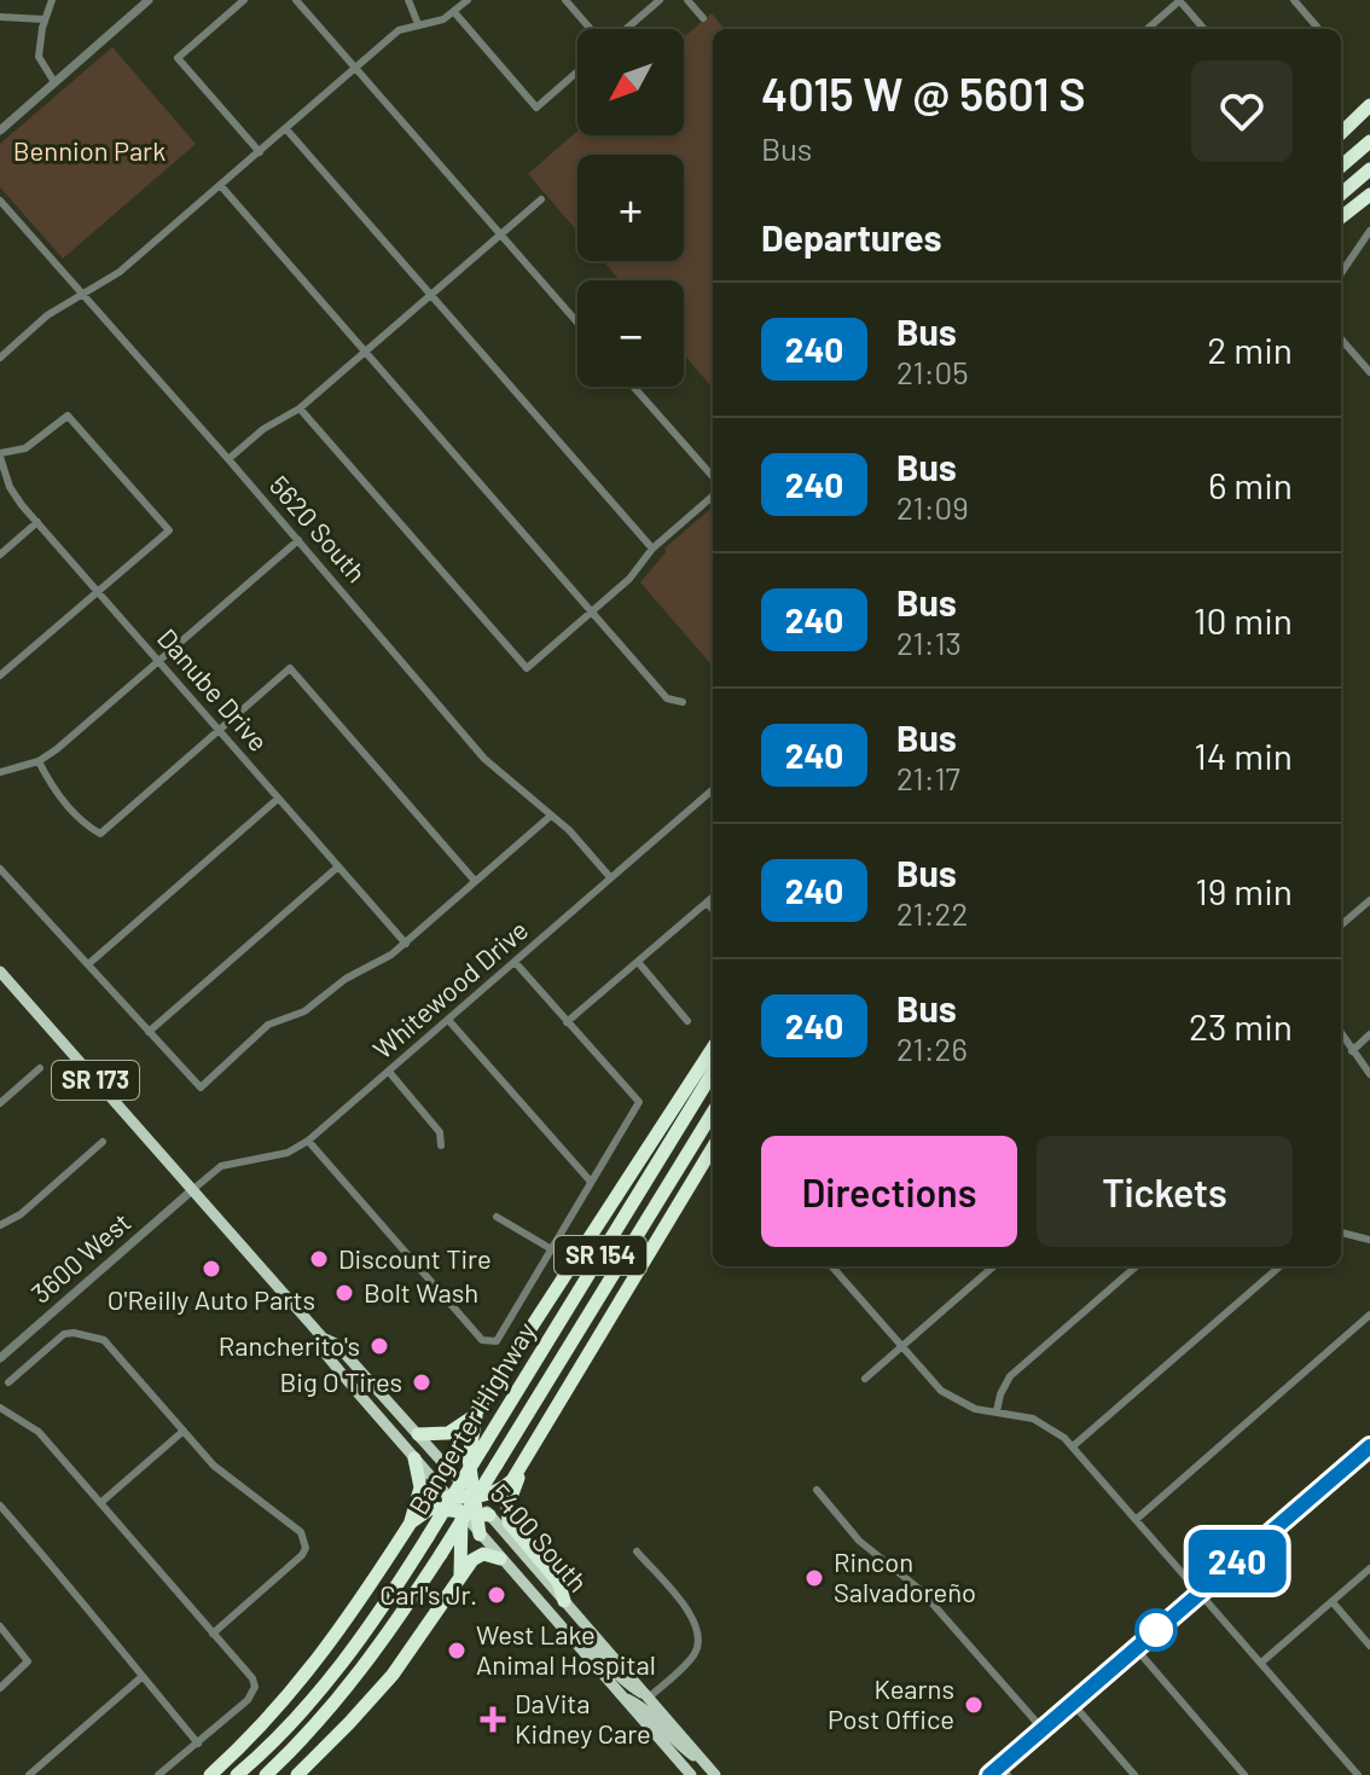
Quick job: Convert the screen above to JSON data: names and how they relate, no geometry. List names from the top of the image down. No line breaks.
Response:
{"streets":{"highway":["SR 154","Bangerter Highway"],"main road":["SR 173","5400 South"],"street":["5620 South","Danube Drive","Whitewood Drive","3600 West"]},"crossings":[["5620 South","Whitewood Drive"],["Whitewood Drive","3600 West"],["Whitewood Drive","5400 South"],["3600 West","5400 South"]],"parks":["Bennion Park"],"places":{"other":["Discount Tire","O'Reilly Auto Parts","Bolt Wash","Rancherito's","Big O Tires","Rincon Salvadoreño","Carl's Jr.","West Lake Animal Hospital","Kearns Post Office"],"health":["DaVita Kidney Care"]},"lines":["bus line 240"],"north":"bottom left","page":{"on_map":"240","map_buttons":["+","−"],"heading":[["4015 W @ 5601 S","Bus"],"Departures"],"list":[{"mark":"240","name":"Bus","note":"21:05","value":"2 min"},{"mark":"240","name":"Bus","note":"21:09","value":"6 min"},{"mark":"240","name":"Bus","note":"21:13","value":"10 min"},{"mark":"240","name":"Bus","note":"21:17","value":"14 min"},{"mark":"240","name":"Bus","note":"21:22","value":"19 min"},{"mark":"240","name":"Bus","note":"21:26","value":"23 min"}],"buttons":["Directions","Tickets"]}}
